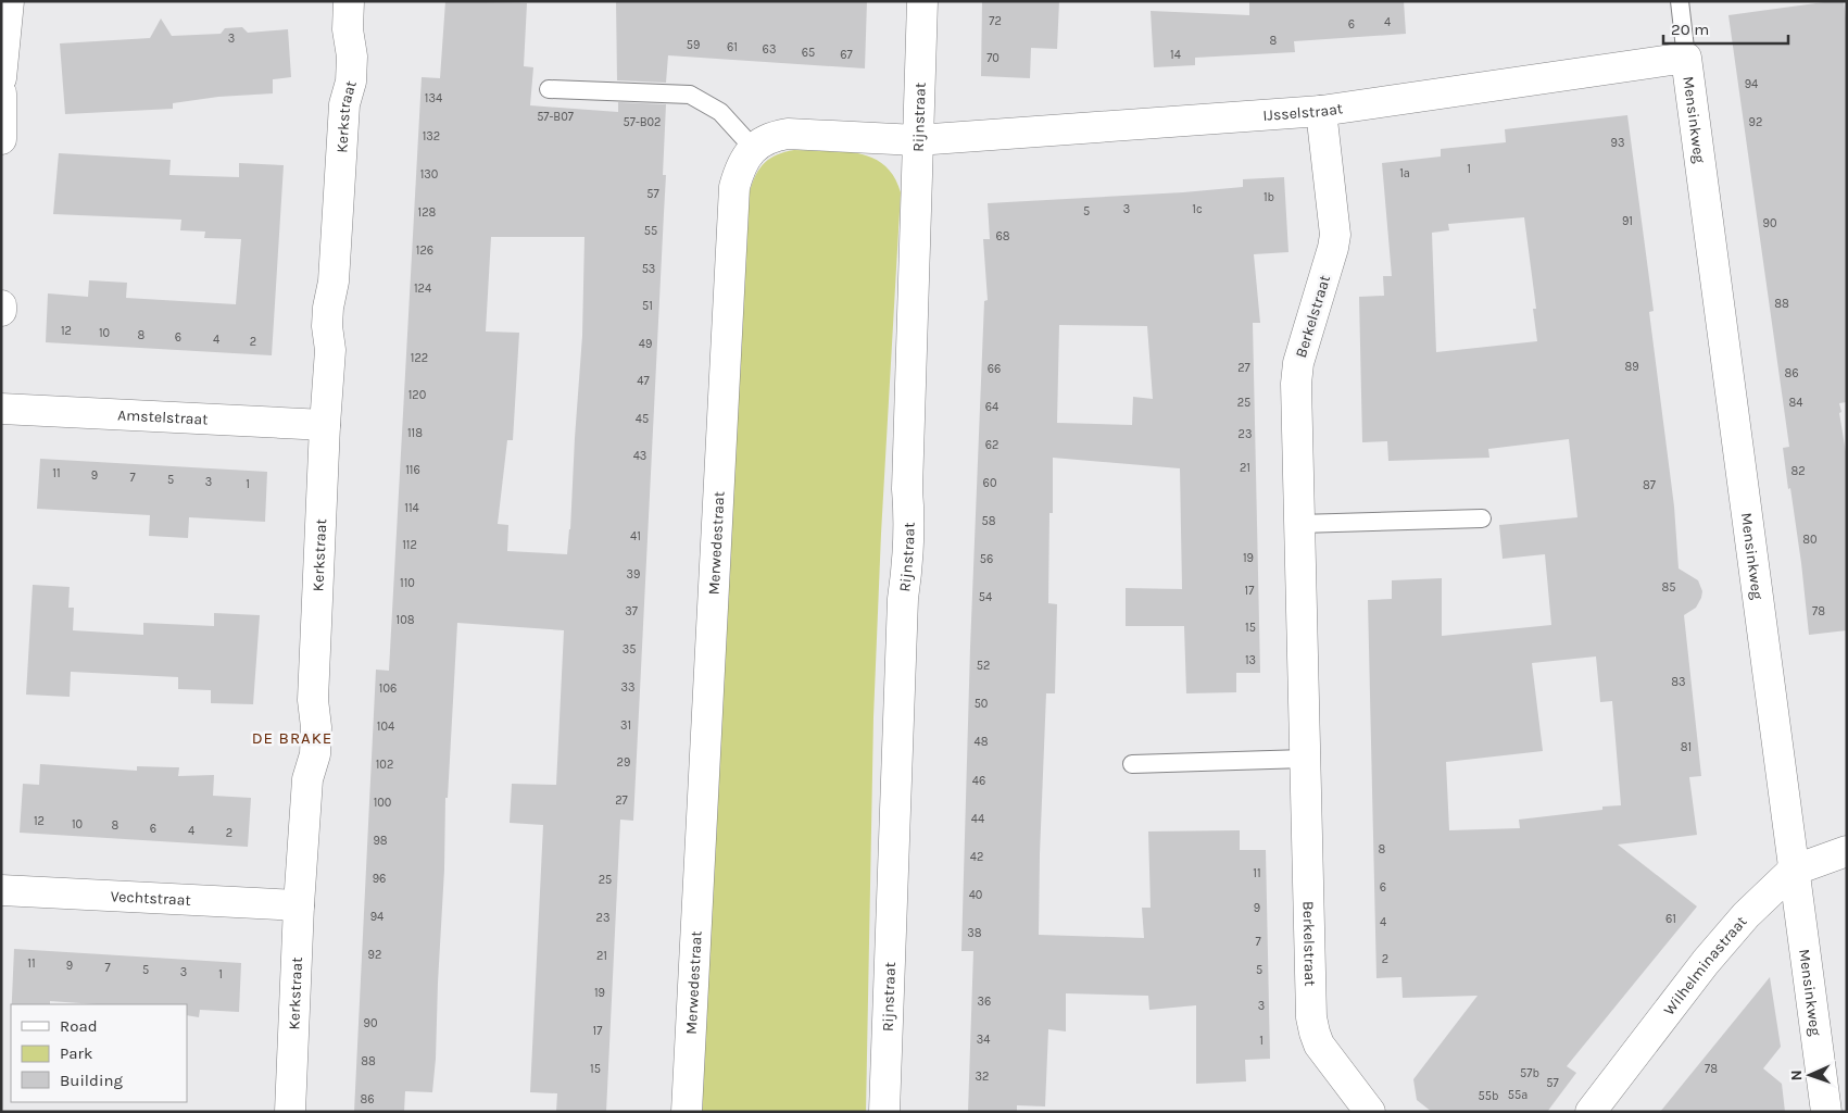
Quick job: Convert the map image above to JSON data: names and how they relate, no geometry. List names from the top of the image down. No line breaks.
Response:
{"streets":{"street":["IJsselstraat","Rijnstraat","Kerkstraat","Mensinkweg","Berkelstraat","Amstelstraat","Merwedestraat","Vechtstraat","Wilhelminastraat"]},"crossings":[["IJsselstraat","Rijnstraat"],["IJsselstraat","Mensinkweg"],["IJsselstraat","Berkelstraat"],["IJsselstraat","Merwedestraat"],["Rijnstraat","Merwedestraat"],["Kerkstraat","Amstelstraat"],["Kerkstraat","Vechtstraat"],["Mensinkweg","Wilhelminastraat"]],"districts":["DE BRAKE"],"house_numbers":["72","4","6","3","8","59","61","63","65","67","14","70","94","134","57-B07","57-B02","92","132","93","1","1a","130","57","1b","3","1c","5","128","91","90","55","68","126","53","124","88","51","12","10","8","6","4","2","49","122","89","27","66","86","47","120","25","84","64","45","118","23","62","43","21","116","82","11","9","7","5","3","60","1","87","114","58","41","80","112","19","56","39","110","85","17","54","37","78","108","15","35","13","52","83","33","106","50","31","104","48","81","29","102","46","27","100","44","12","10","8","6","4","2","98","8","42","11","96","25","6","40","9","94","23","61","4","38","7","92","21","2","11","9","7","5","5","3","1","19","36","3","90","17","34","1","88","15","78","57b","32","57","55a","55b","86"],"legend":["Road","Park","Building"],"scale_bar":"20 m","north":"left"}
